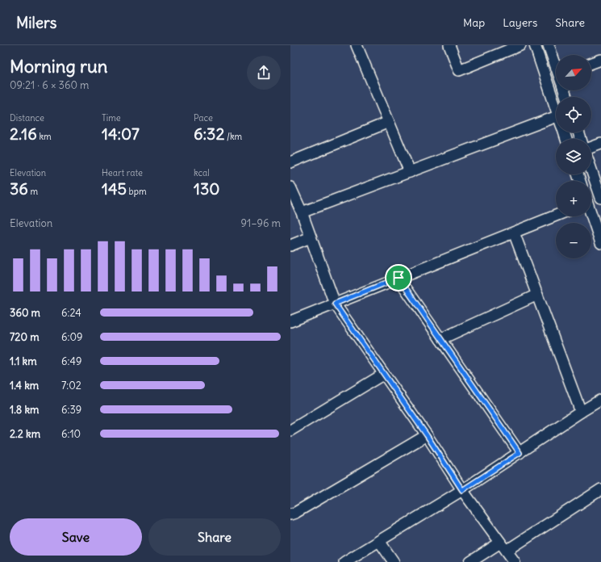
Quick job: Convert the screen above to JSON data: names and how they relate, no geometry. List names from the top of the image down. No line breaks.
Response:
{"north":"top right","page":{"header":"Milers","nav":["Map","Layers","Share"],"heading":["Morning run","09:21 · 6 × 360 m"],"map_buttons":["+","−"],"stats":[["Distance","2.16 km"],["Time","14:07"],["Pace","6:32 /km"],["Elevation","36 m"],["Heart rate","145 bpm"],["kcal","130"]],"chart":["Elevation","91–96 m"],"list":[{"name":"360 m","note":"6:24"},{"name":"720 m","note":"6:09"},{"name":"1.1 km","note":"6:49"},{"name":"1.4 km","note":"7:02"},{"name":"1.8 km","note":"6:39"},{"name":"2.2 km","note":"6:10"}],"buttons":["Save","Share"]}}
